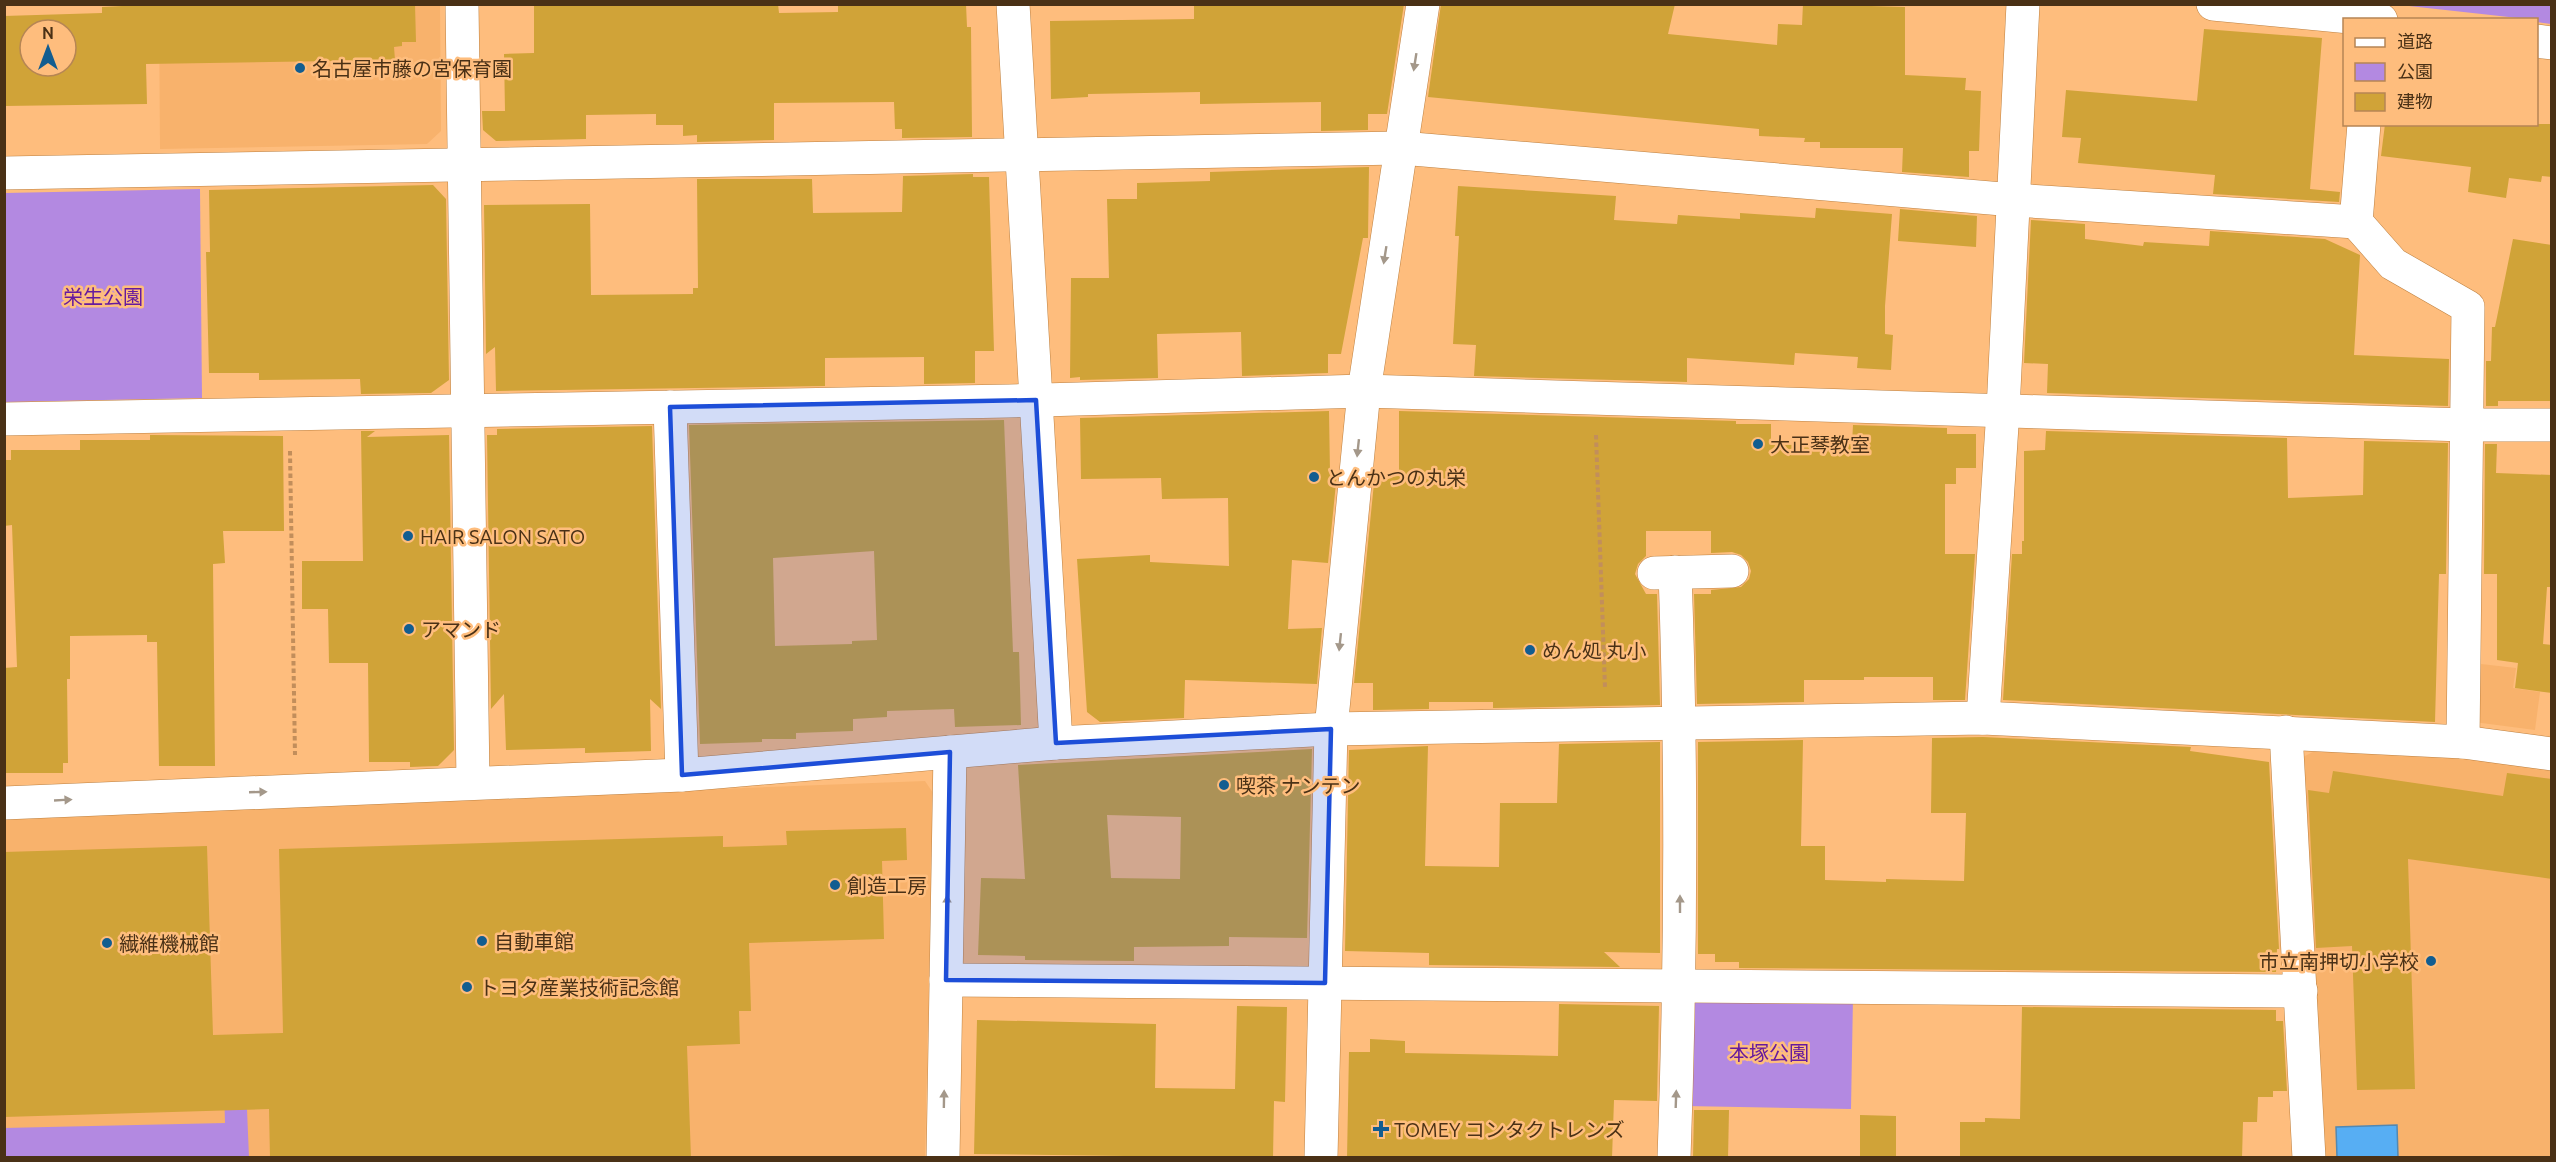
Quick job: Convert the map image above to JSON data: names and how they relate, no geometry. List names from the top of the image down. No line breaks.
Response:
{"parks":["栄生公園","本塚公園"],"places":{"other":["名古屋市藤の宮保育園","大正琴教室","とんかつの丸栄","HAIR SALON SATO","アマンド","めん処 丸小","喫茶 ナンテン","創造工房","自動車館","繊維機械館","市立南押切小学校","トヨタ産業技術記念館"],"health":["TOMEY コンタクトレンズ"]},"legend":["道路","公園","建物"],"north":"top"}
